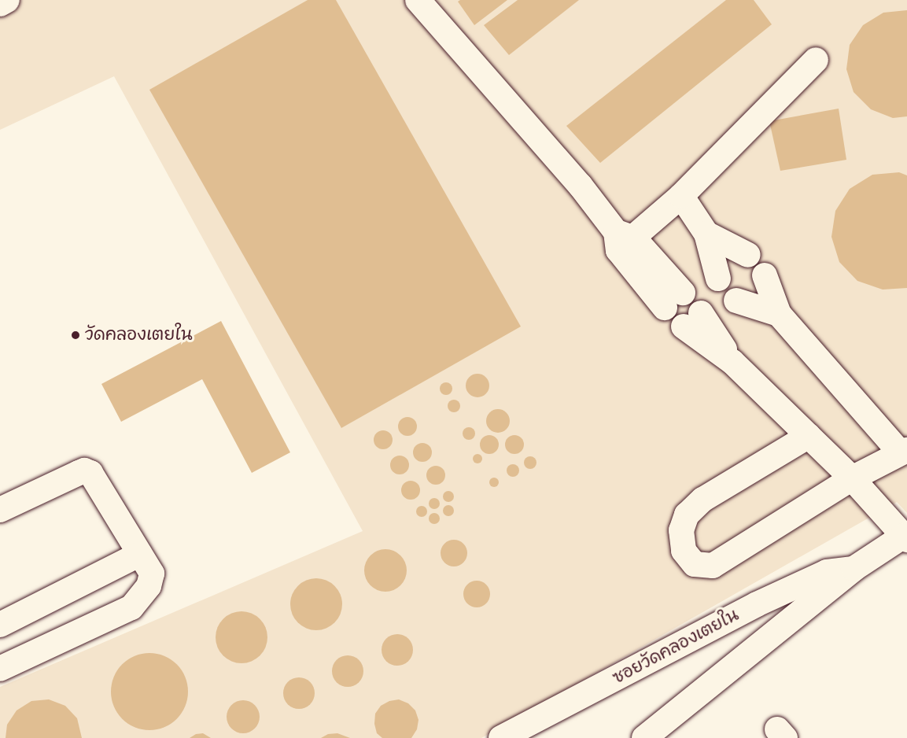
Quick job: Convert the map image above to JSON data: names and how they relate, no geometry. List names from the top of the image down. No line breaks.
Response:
{"streets":{"street":["ซอยวัดคลองเตยใน"]},"places":["วัดคลองเตยใน"]}
